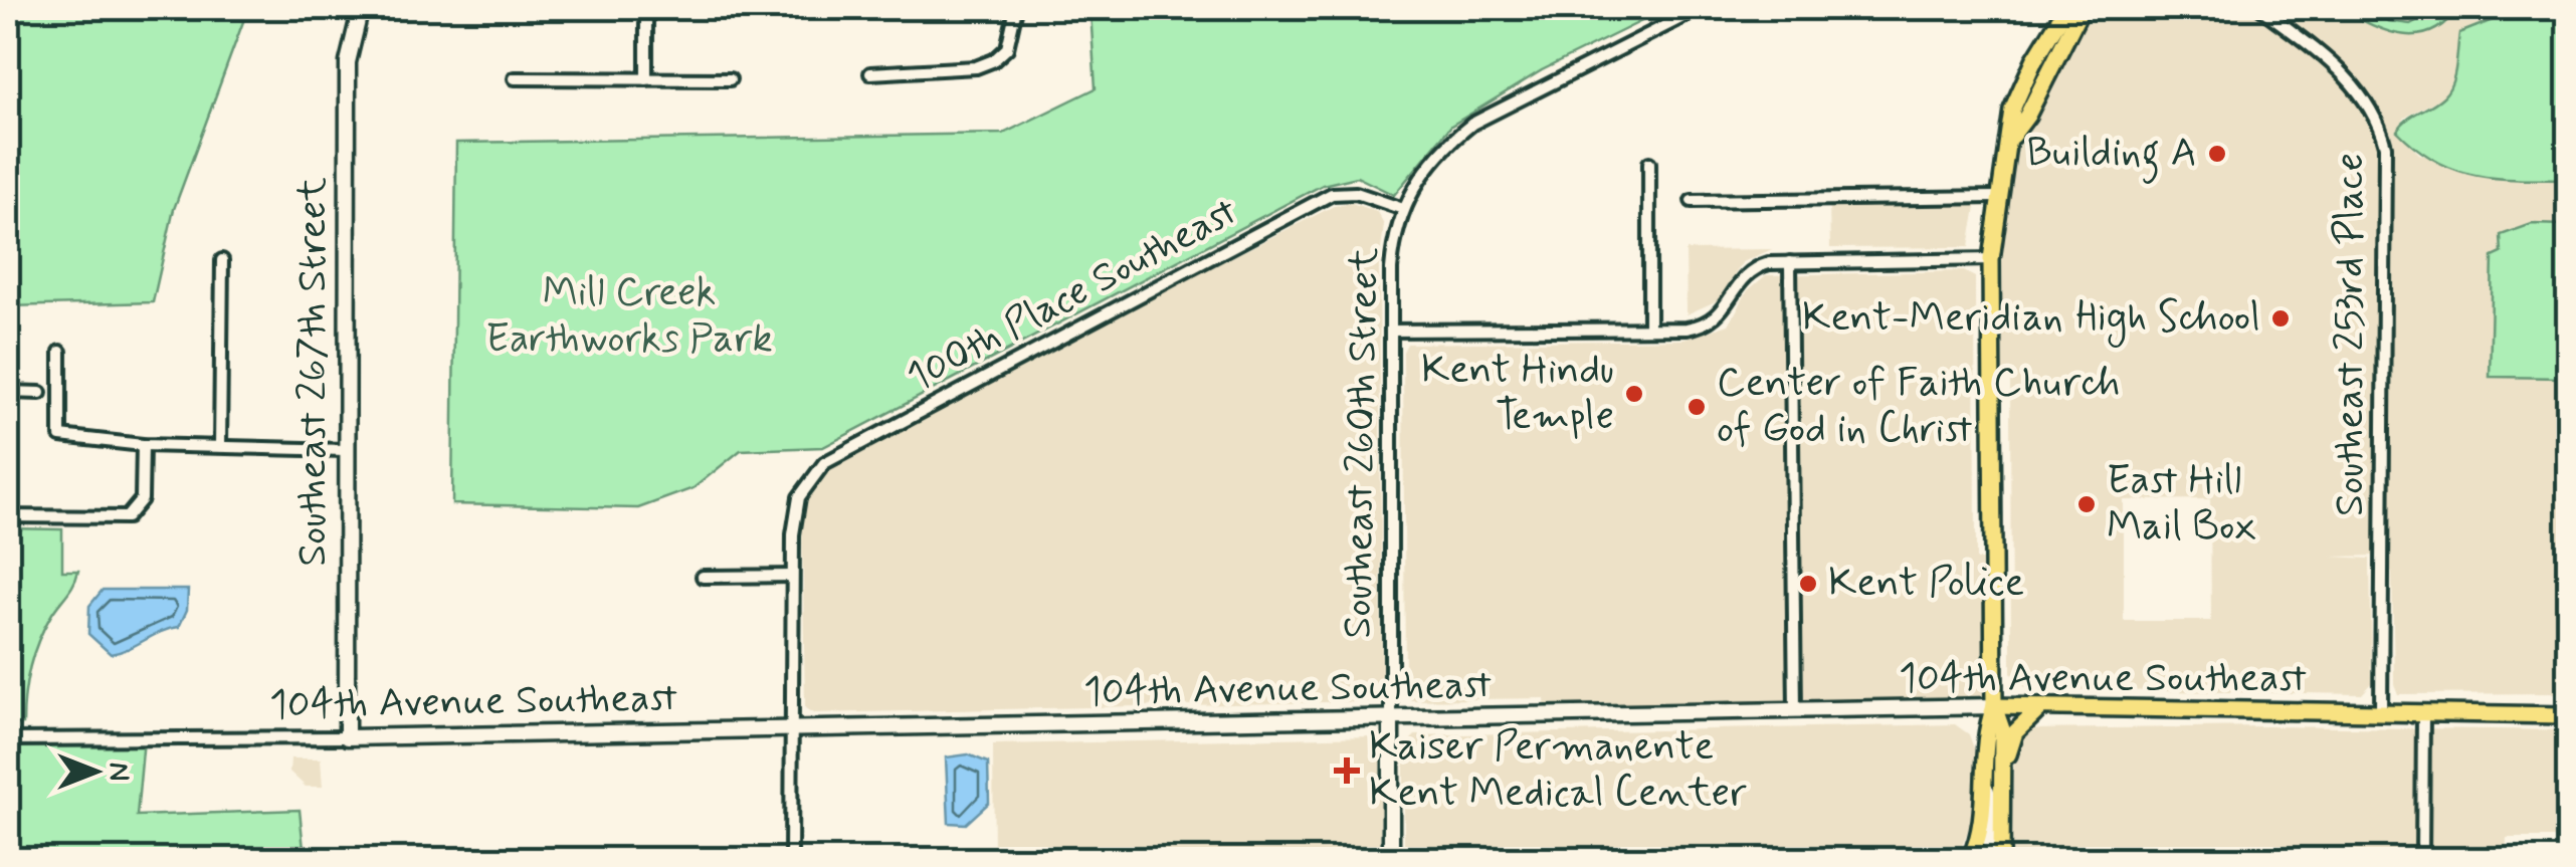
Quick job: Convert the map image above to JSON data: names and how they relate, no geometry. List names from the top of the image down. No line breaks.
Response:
{"streets":{"main road":["104th Avenue Southeast"],"street":["100th Place Southeast","Southeast 253rd Place","Southeast 267th Street","Southeast 260th Street"]},"crossings":[["100th Place Southeast","Southeast 260th Street"],["Southeast 253rd Place","104th Avenue Southeast"],["Southeast 267th Street","104th Avenue Southeast"],["Southeast 260th Street","104th Avenue Southeast"]],"parks":["Mill Creek Earthworks Park"],"places":{"other":["Building A","Kent-Meridian High School","Kent Hindu Temple","Center of Faith Church of God in Christ","East Hill Mail Box","Kent Police"],"health":["Kaiser Permanente Kent Medical Center"]},"north":"right"}
